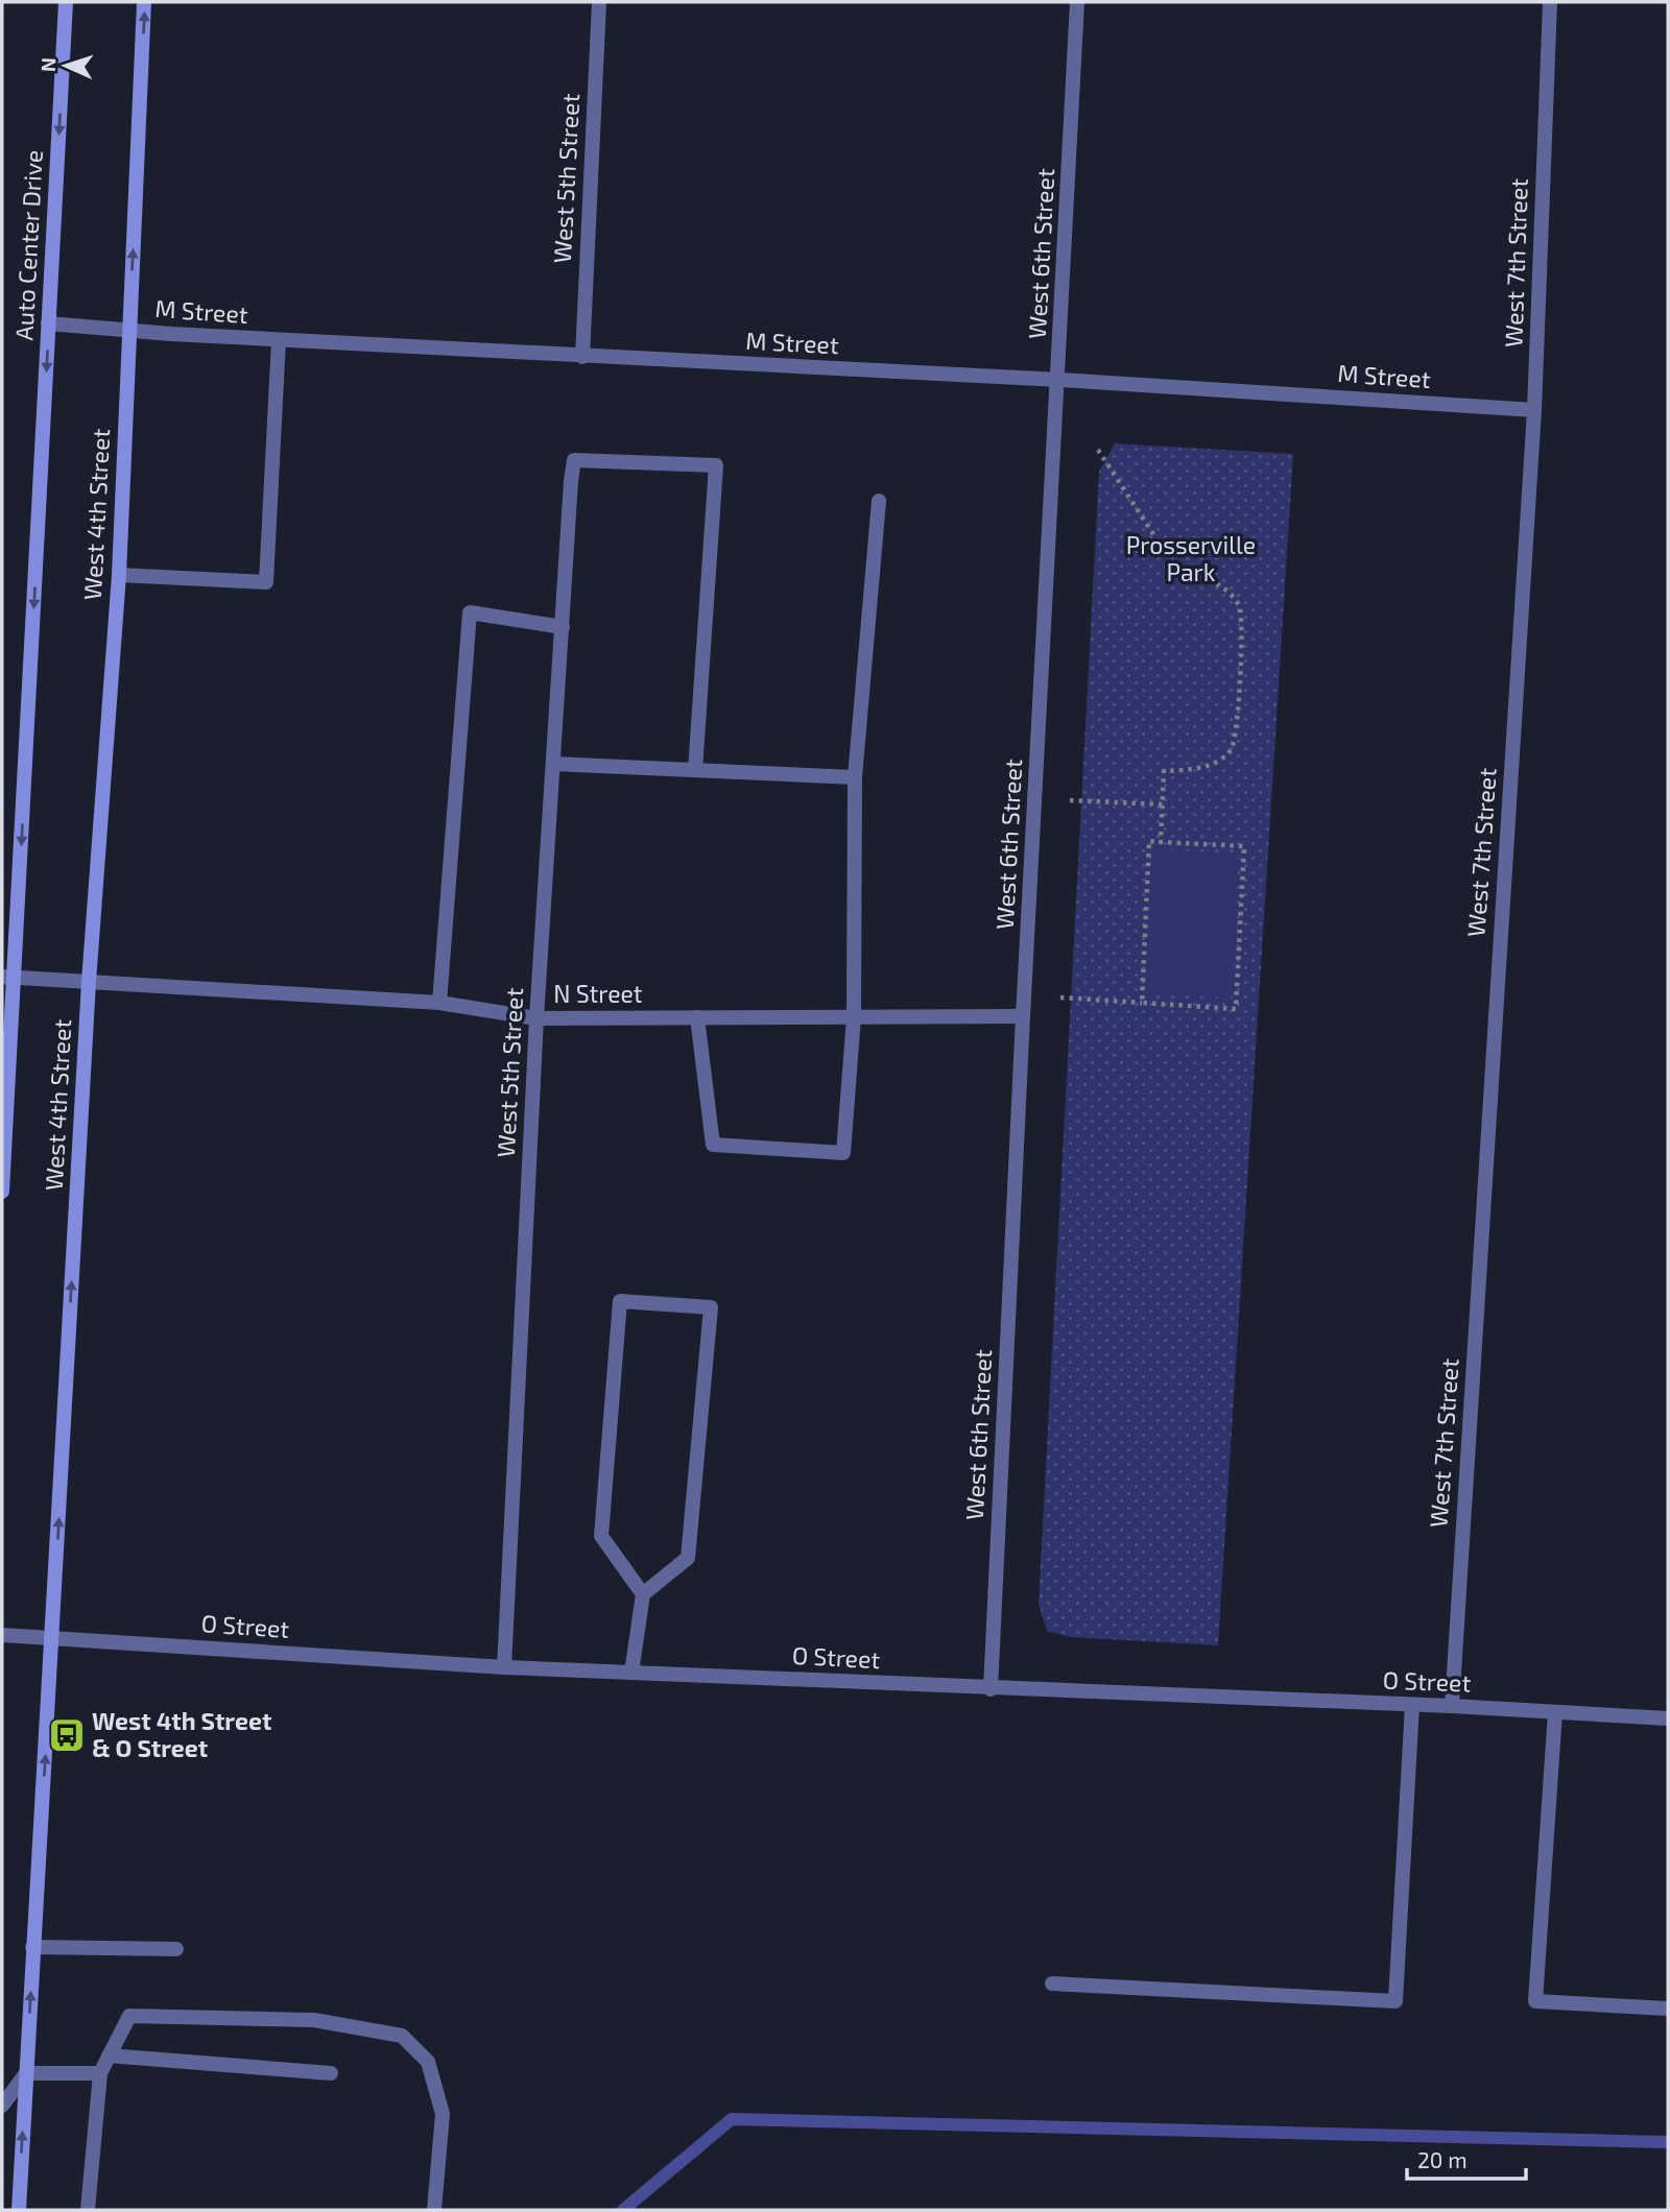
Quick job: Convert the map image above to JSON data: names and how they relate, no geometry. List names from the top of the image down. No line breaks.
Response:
{"streets":{"street":["West 5th Street","Auto Center Drive","West 6th Street","West 7th Street","M Street","West 4th Street","N Street","O Street"]},"crossings":[["West 5th Street","M Street"],["West 5th Street","N Street"],["West 5th Street","O Street"],["Auto Center Drive","M Street"],["Auto Center Drive","N Street"],["West 6th Street","M Street"],["West 6th Street","N Street"],["West 6th Street","O Street"],["West 7th Street","M Street"],["West 7th Street","O Street"],["M Street","West 4th Street"],["West 4th Street","N Street"],["West 4th Street","O Street"]],"one_way":["Auto Center Drive","West 4th Street"],"parks":["Prosserville Park"],"places":{"bus stop":["West 4th Street & O Street"]},"scale_bar":"20 m","north":"left"}
